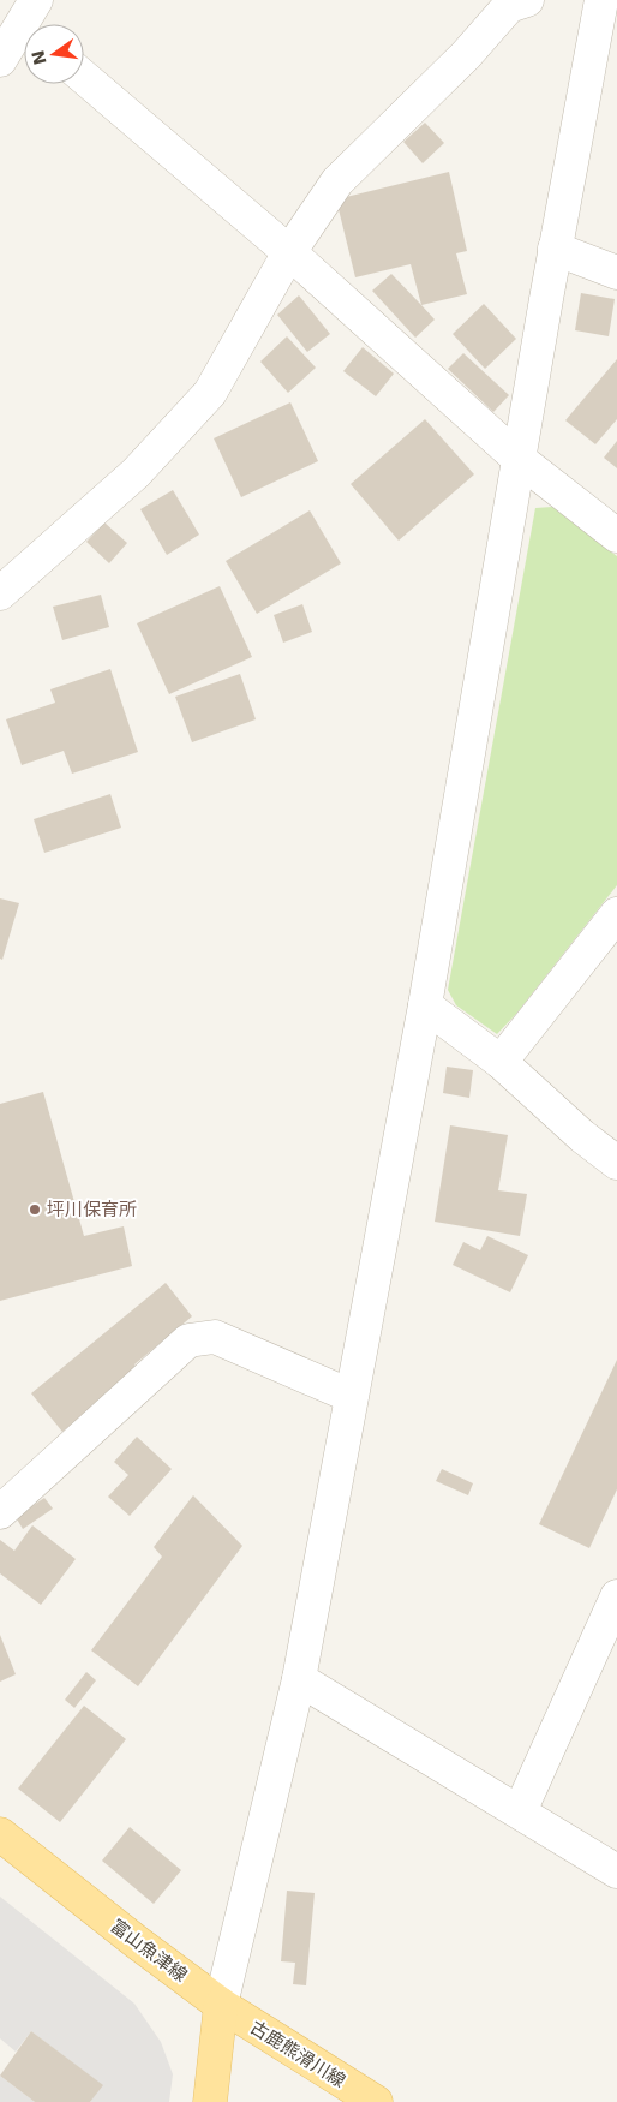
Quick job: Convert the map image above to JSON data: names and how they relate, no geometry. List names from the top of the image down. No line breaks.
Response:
{"streets":{"main road":["富山魚津線","古鹿熊滑川線"]},"crossings":[["富山魚津線","古鹿熊滑川線"]],"places":["坪川保育所"],"north":"left"}
